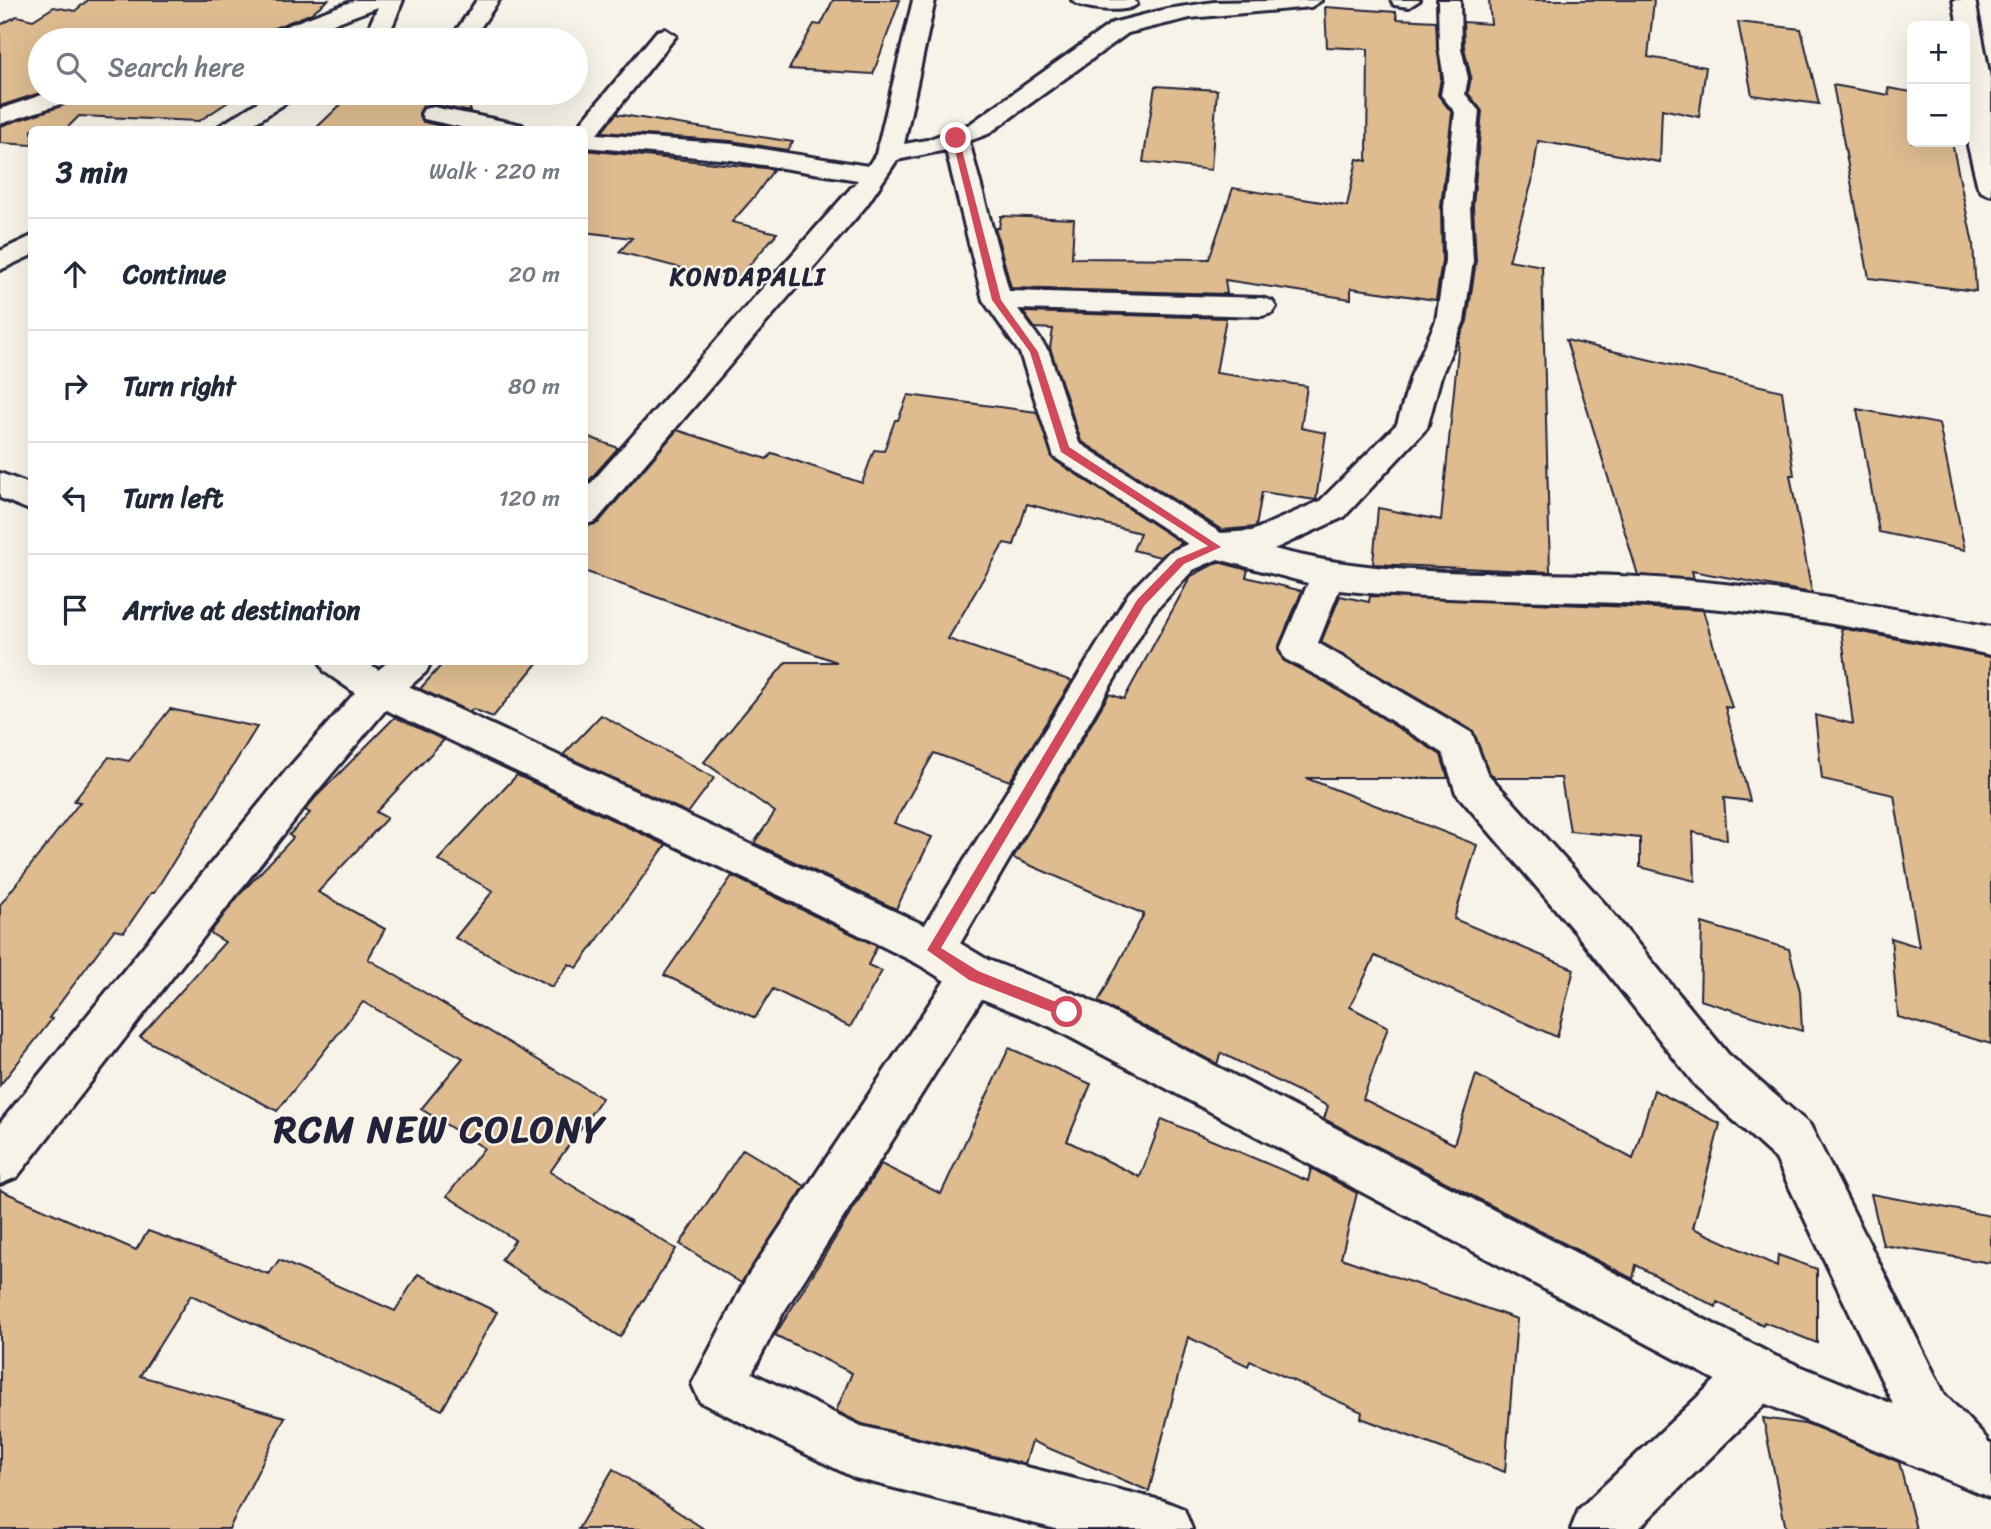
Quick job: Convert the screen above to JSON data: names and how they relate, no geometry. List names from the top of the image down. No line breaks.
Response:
{"districts":["KONDAPALLI","RCM NEW COLONY"],"page":{"map_buttons":["+","−"],"search":"Search here","heading":["3 min","Walk · 220 m"],"list":[["Continue","20 m"],["Turn right","80 m"],["Turn left","120 m"],"Arrive at destination"]}}
